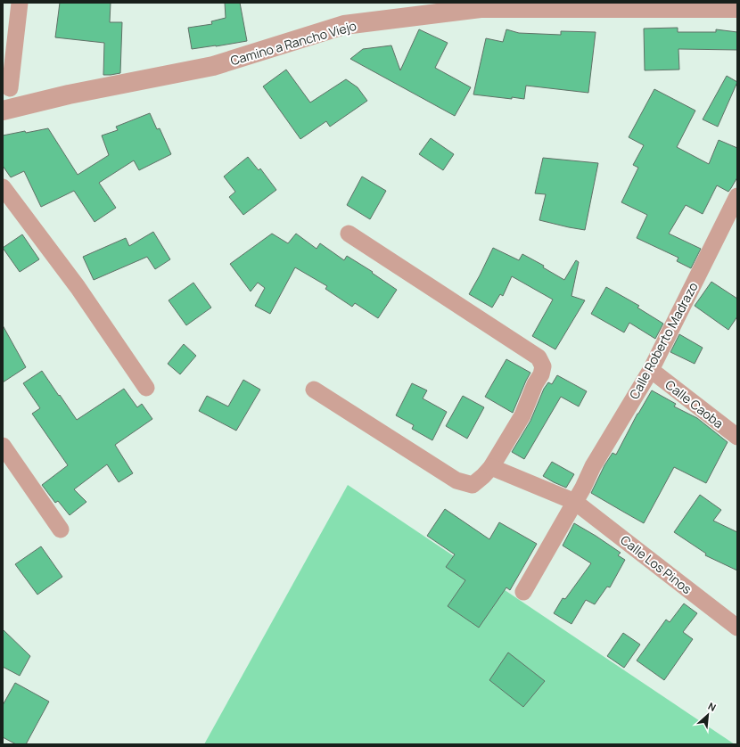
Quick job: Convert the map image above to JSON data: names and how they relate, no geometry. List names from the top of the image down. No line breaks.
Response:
{"streets":{"street":["Camino a Rancho Viejo","Calle Roberto Madrazo","Calle Caoba","Calle Los Pinos"]},"crossings":[["Calle Roberto Madrazo","Calle Caoba"],["Calle Roberto Madrazo","Calle Los Pinos"]],"north":"top right"}
